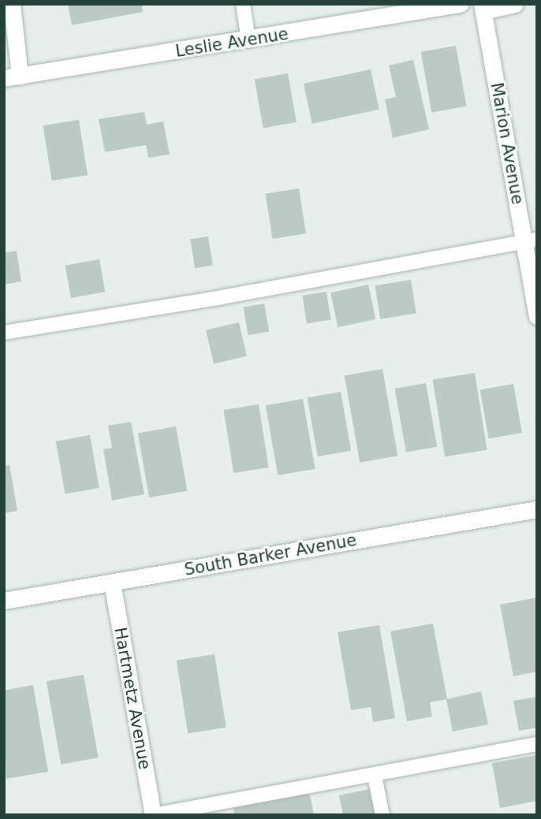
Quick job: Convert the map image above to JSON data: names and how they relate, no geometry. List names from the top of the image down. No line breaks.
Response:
{"streets":{"street":["Leslie Avenue","Marion Avenue","South Barker Avenue","Hartmetz Avenue"]},"crossings":[["South Barker Avenue","Hartmetz Avenue"]]}
